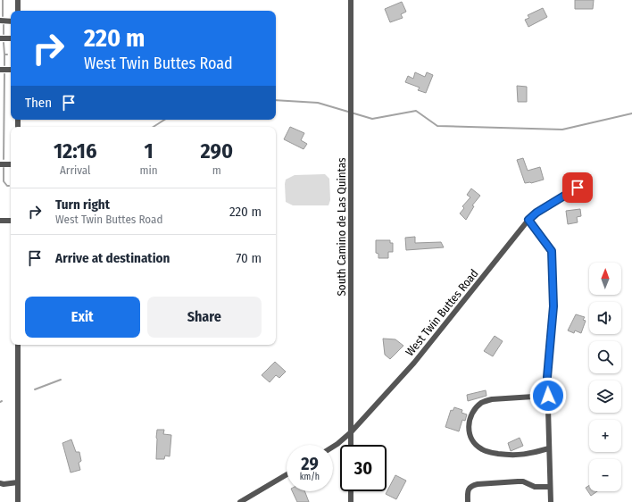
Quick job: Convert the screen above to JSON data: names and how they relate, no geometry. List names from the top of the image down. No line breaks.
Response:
{"streets":{"street":["South Camino de Las Quintas","West Twin Buttes Road"]},"crossings":[["South Camino de Las Quintas","West Twin Buttes Road"]],"north":"top","page":{"turn":["220 m","West Twin Buttes Road"],"then":"Then","eta":["12:16","Arrival","1","min","290","m"],"list":[{"name":"Turn right","note":"West Twin Buttes Road","value":"220 m"},{"name":"Arrive at destination","value":"70 m"}],"map_buttons":["+","−"],"buttons":["Exit","Share"],"speed":"29 km/h","limit":"30"}}
